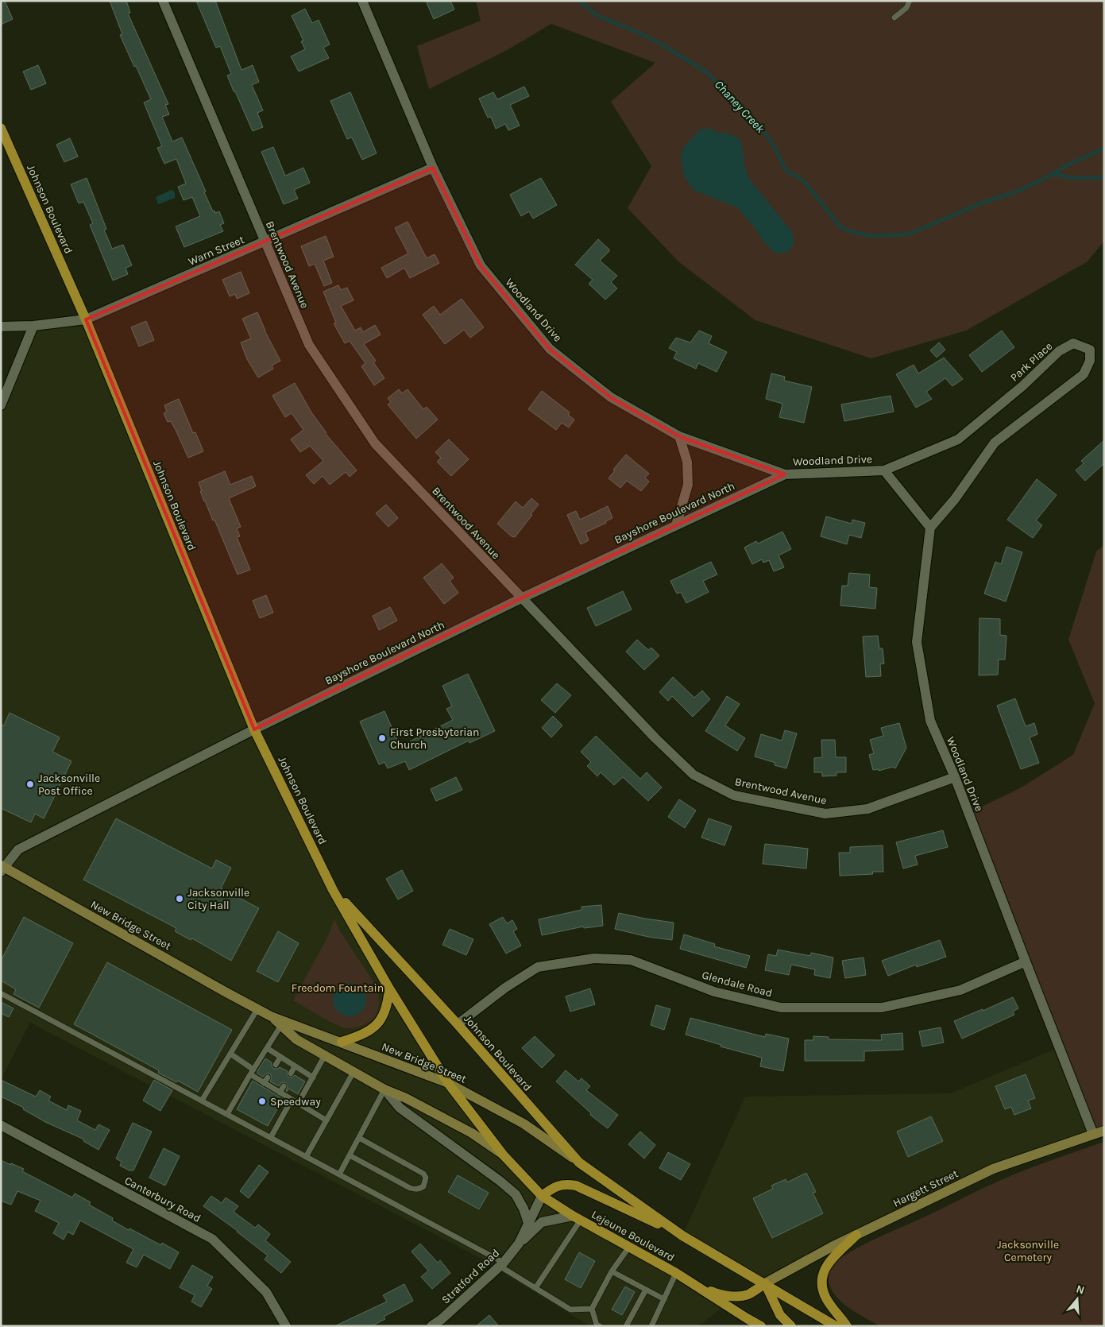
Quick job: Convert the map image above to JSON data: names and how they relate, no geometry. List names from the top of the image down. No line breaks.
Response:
{"streets":{"main road":["Johnson Boulevard","New Bridge Street","Hargett Street","Lejeune Boulevard"],"street":["Warn Street","Brentwood Avenue","Woodland Drive","Park Place","Bayshore Boulevard North","Glendale Road","Canterbury Road","Stratford Road"]},"crossings":[["Johnson Boulevard","Warn Street"],["Johnson Boulevard","Bayshore Boulevard North"],["Johnson Boulevard","New Bridge Street"],["Johnson Boulevard","Glendale Road"],["Johnson Boulevard","Lejeune Boulevard"],["Warn Street","Brentwood Avenue"],["Warn Street","Woodland Drive"],["Brentwood Avenue","Woodland Drive"],["Brentwood Avenue","Bayshore Boulevard North"],["Woodland Drive","Park Place"],["Woodland Drive","Bayshore Boulevard North"],["Woodland Drive","Glendale Road"],["Woodland Drive","Hargett Street"],["Bayshore Boulevard North","New Bridge Street"],["New Bridge Street","Lejeune Boulevard"],["New Bridge Street","Stratford Road"],["Lejeune Boulevard","Stratford Road"]],"water":["Chaney Creek"],"parks":["Freedom Fountain","Jacksonville Cemetery"],"places":["First Presbyterian Church","Jacksonville Post Office","Jacksonville City Hall","Speedway"],"north":"top"}
